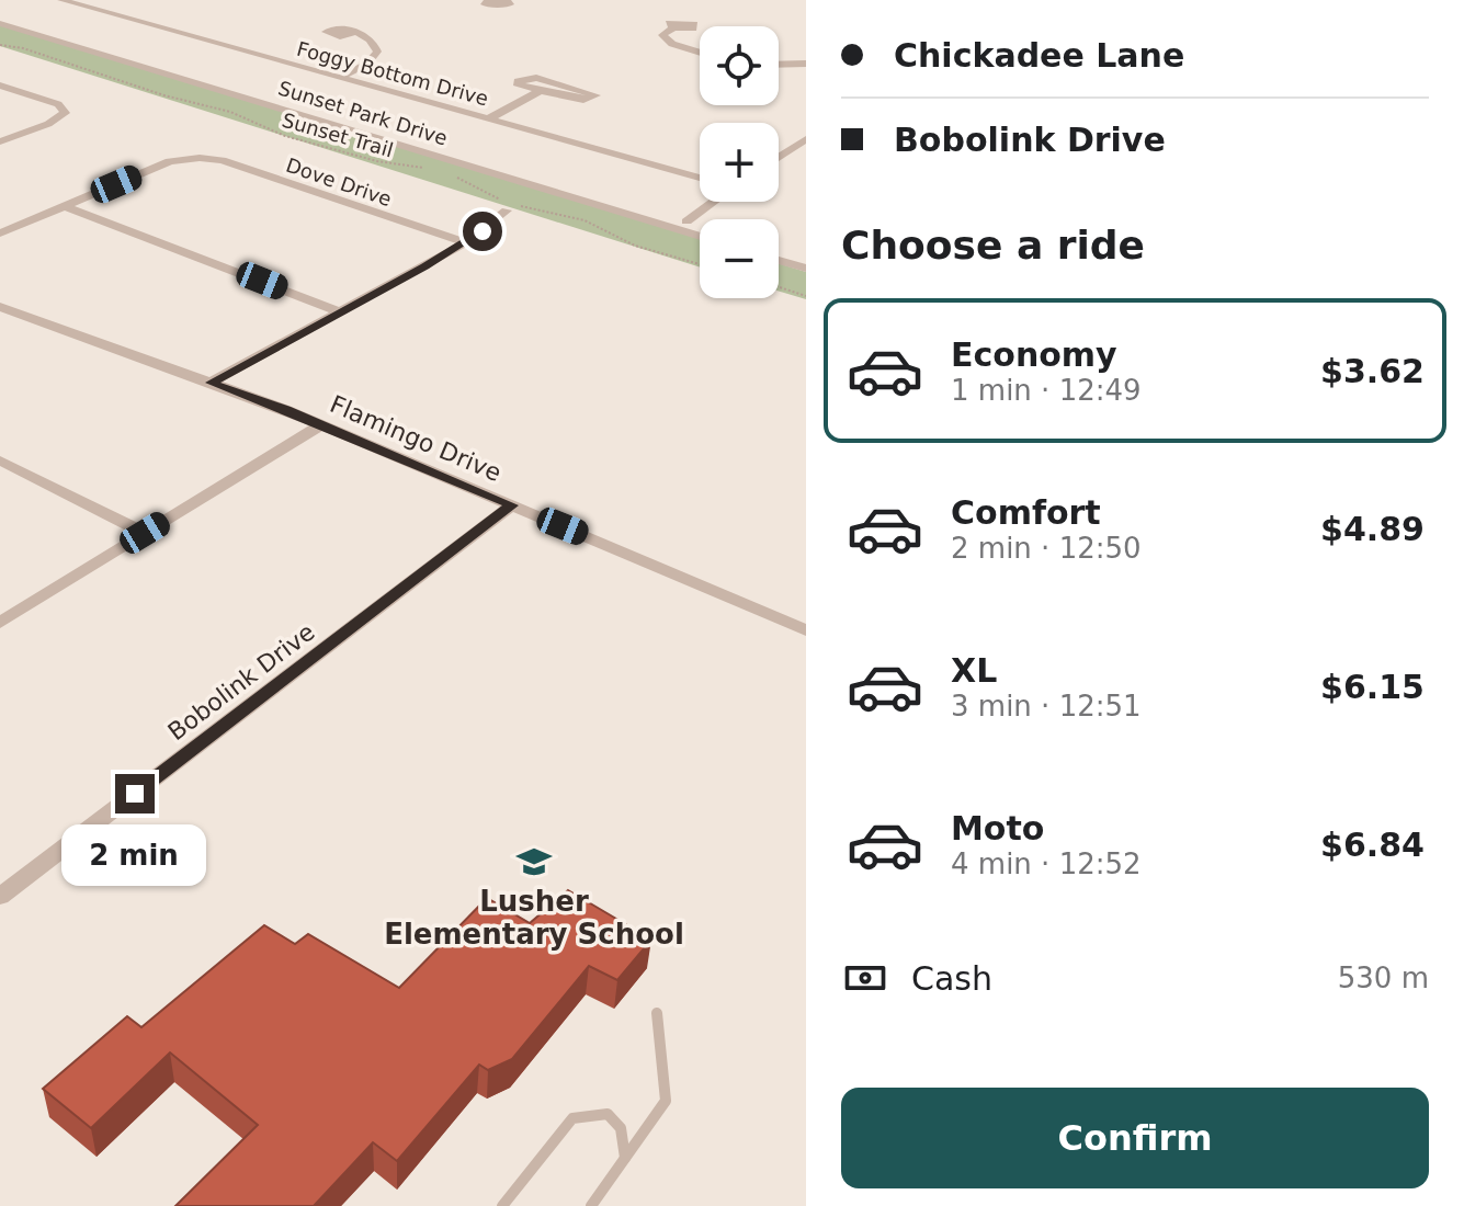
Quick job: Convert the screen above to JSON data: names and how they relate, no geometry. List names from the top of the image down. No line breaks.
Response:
{"streets":{"street":["Foggy Bottom Drive","Sunset Park Drive","Dove Drive","Flamingo Drive","Bobolink Drive"],"path":["Sunset Trail"]},"crossings":[["Flamingo Drive","Bobolink Drive"]],"places":{"school or university":["Lusher Elementary School"]},"page":{"banner":["Chickadee Lane","Bobolink Drive"],"map_buttons":["+","−"],"heading":"Choose a ride","list":[{"name":"Economy","note":"1 min · 12:49","value":"$3.62"},{"name":"Comfort","note":"2 min · 12:50","value":"$4.89"},{"name":"XL","note":"3 min · 12:51","value":"$6.15"},{"name":"Moto","note":"4 min · 12:52","value":"$6.84"}],"bubble":"2 min","pay":["Cash","530 m"],"buttons":"Confirm"}}
